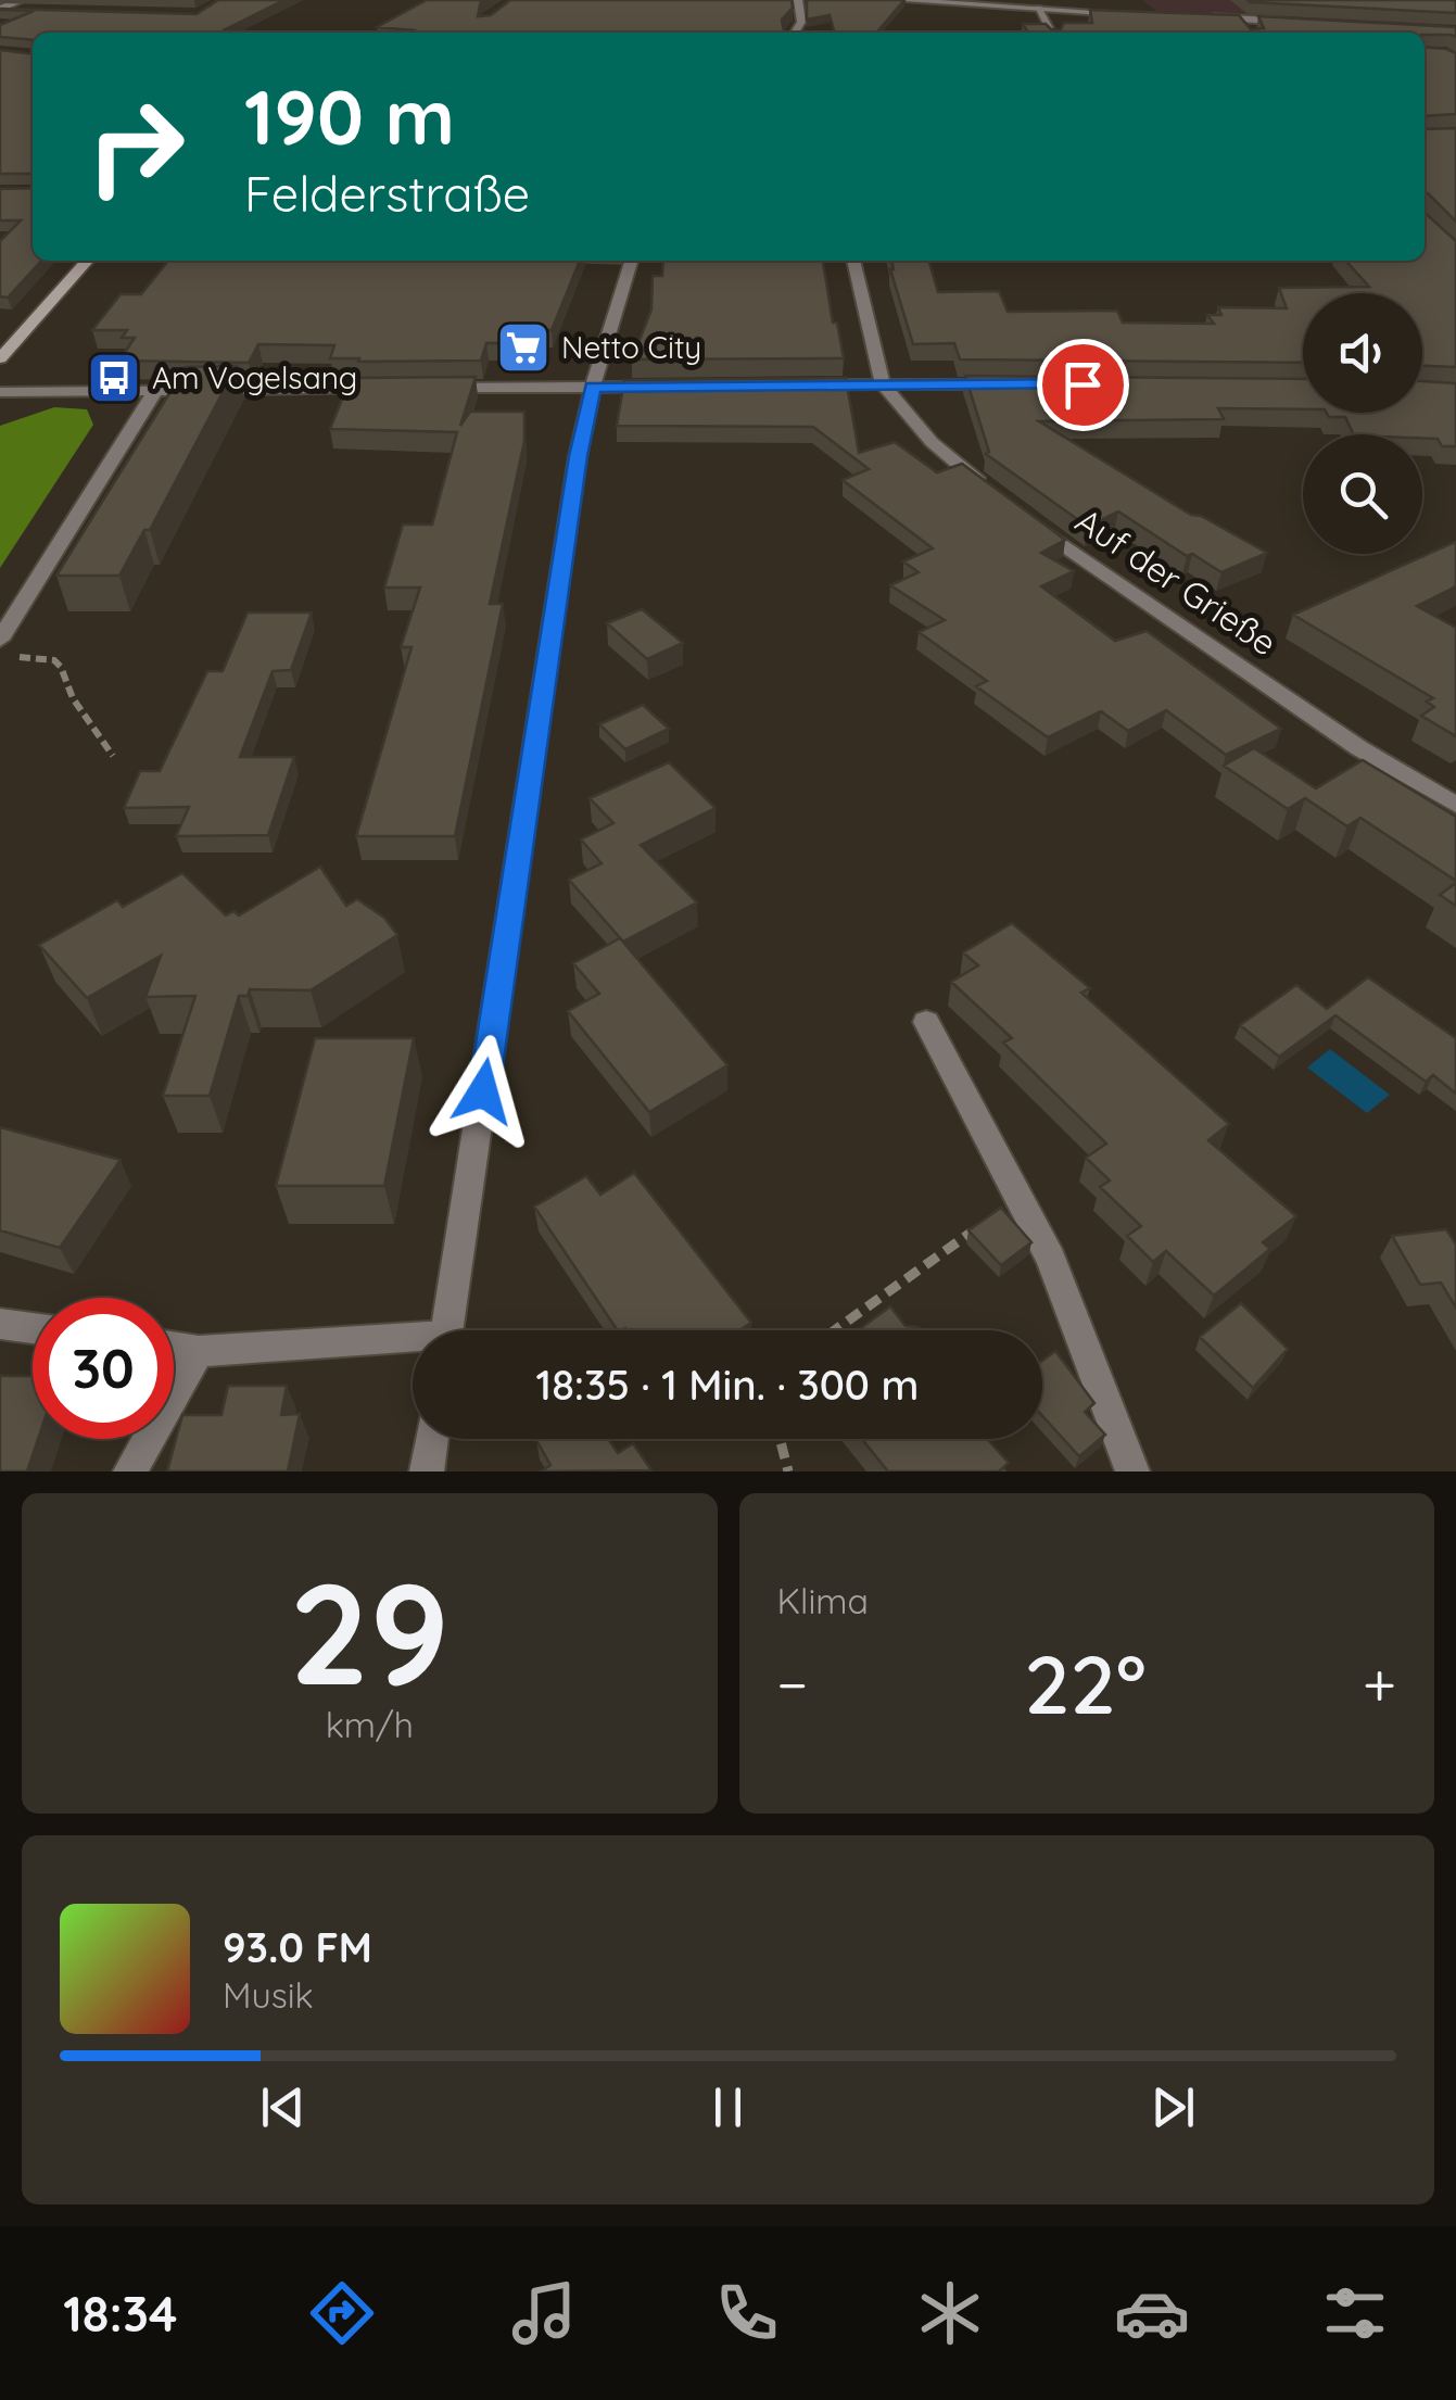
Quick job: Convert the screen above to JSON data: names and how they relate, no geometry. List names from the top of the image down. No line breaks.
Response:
{"streets":{"street":["Auf der Grieße"]},"places":{"supermarket":["Netto City"],"bus stop":["Am Vogelsang"]},"page":{"turn":["190 m","Felderstraße"],"limit":"30","trip":"18:35 · 1 Min. · 300 m","tile":[["29","km/h"],"Klima"],"heat":["−","22°","+"],"song":["93.0 FM","Musik"],"tabs":"18:34"}}
